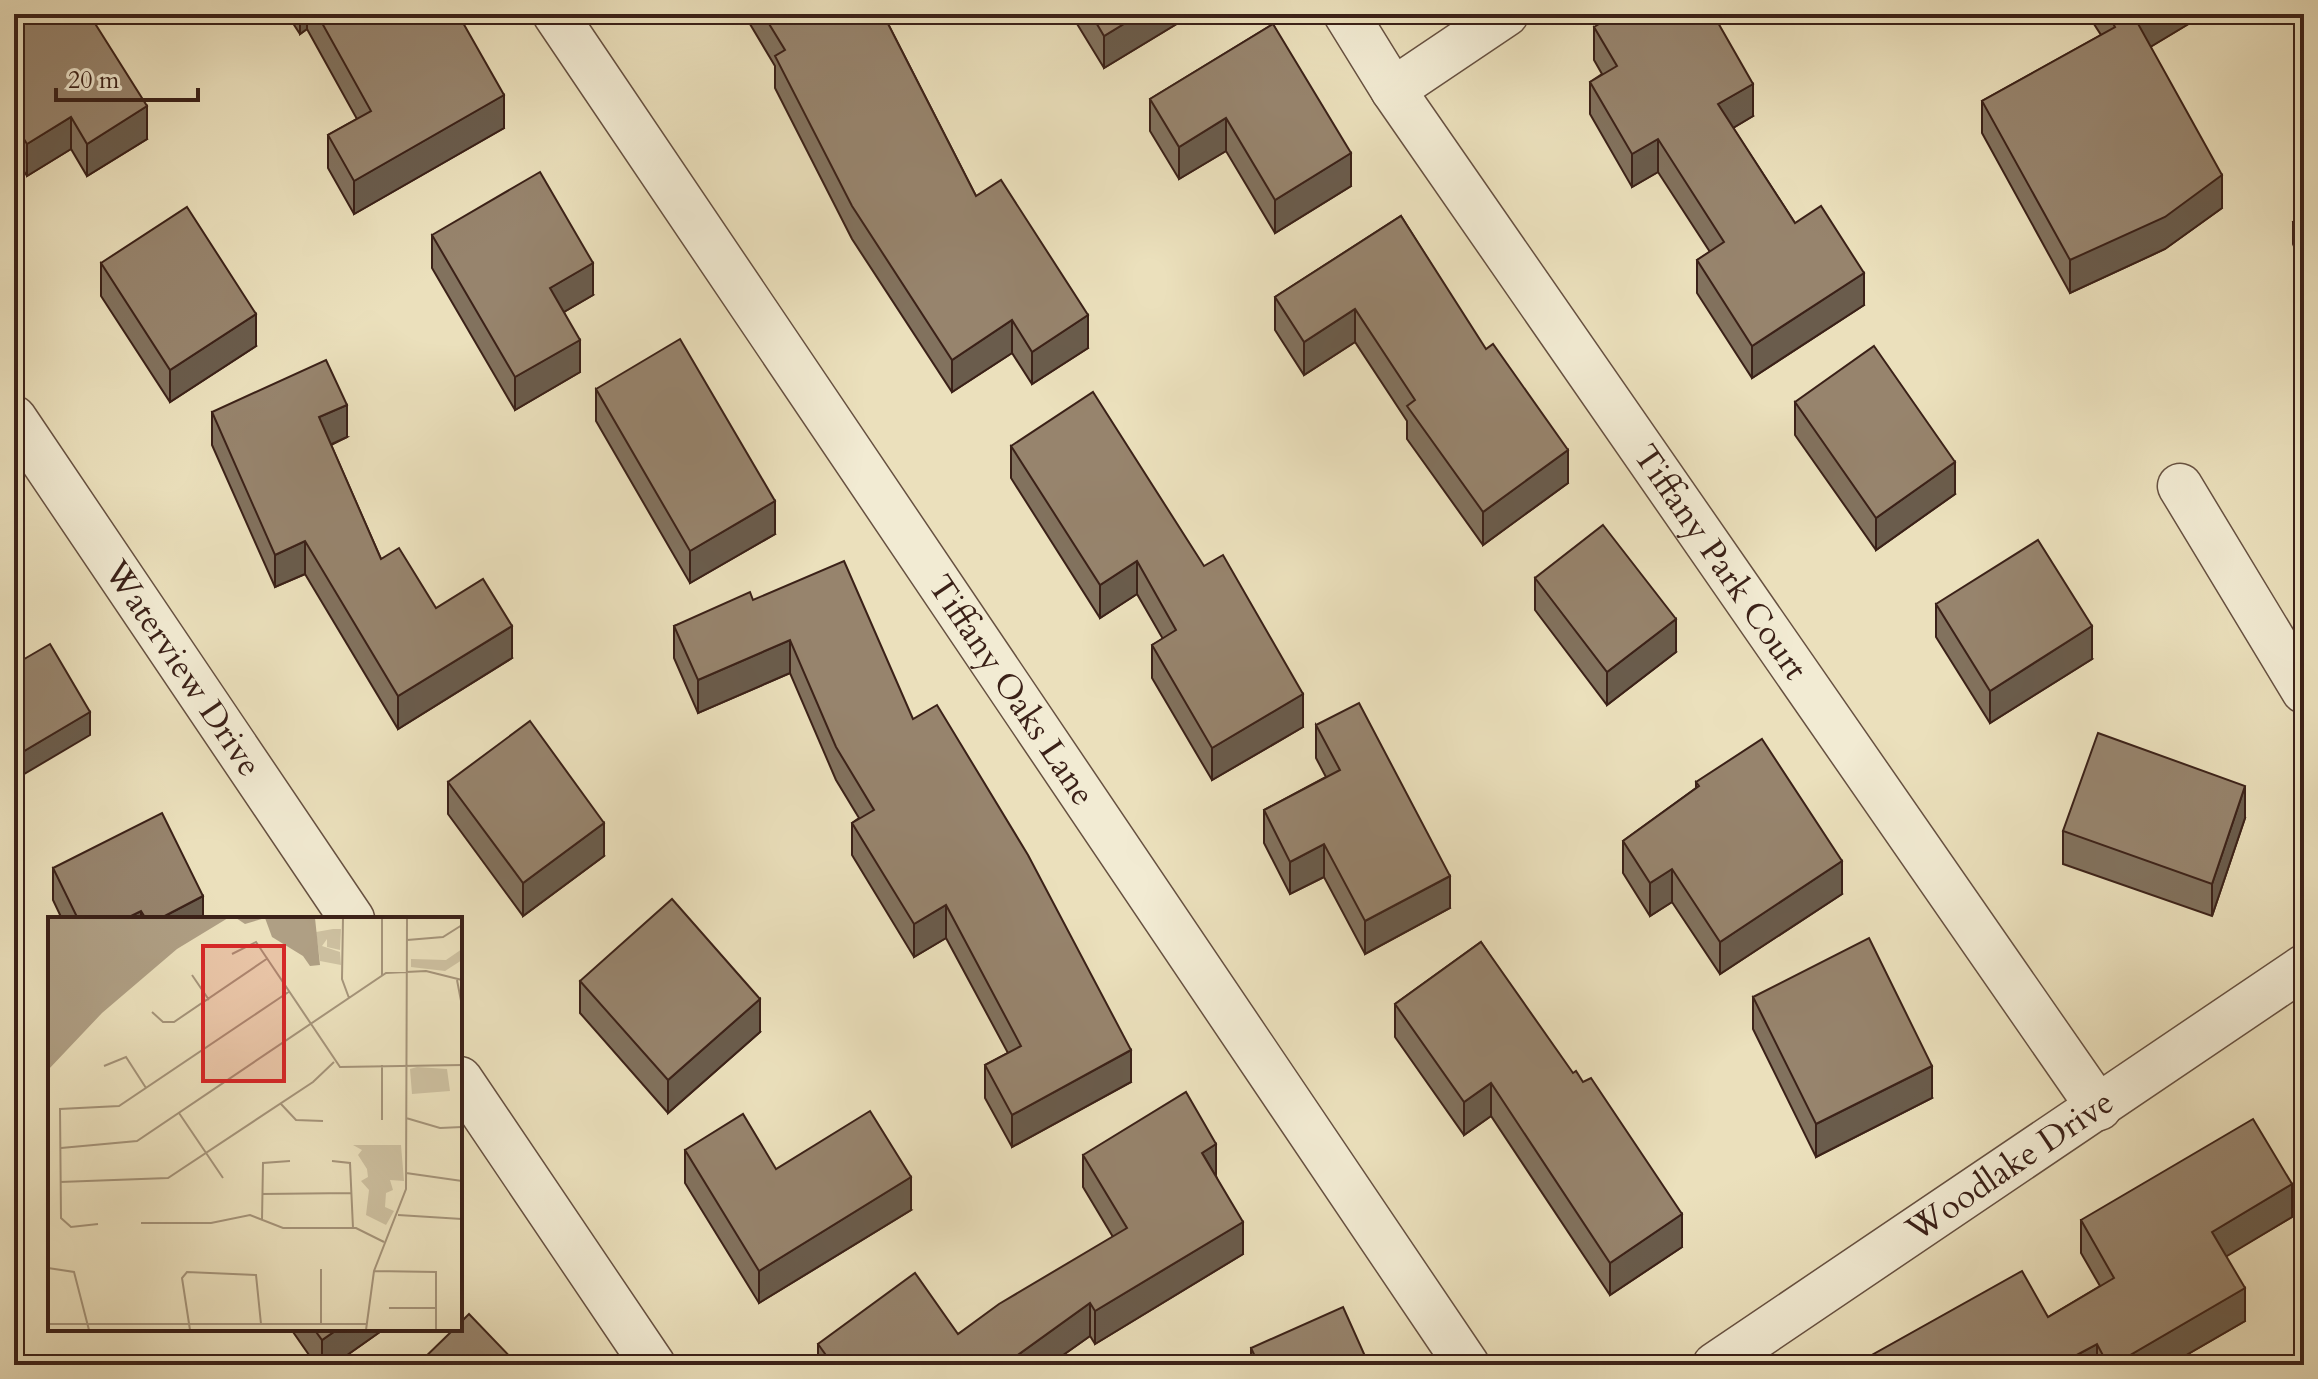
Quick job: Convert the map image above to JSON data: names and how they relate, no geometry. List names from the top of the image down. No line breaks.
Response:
{"streets":{"street":["Tiffany Park Court","Waterview Drive","Tiffany Oaks Lane","Woodlake Drive"]},"crossings":[["Tiffany Park Court","Woodlake Drive"]],"scale_bar":"20 m"}
